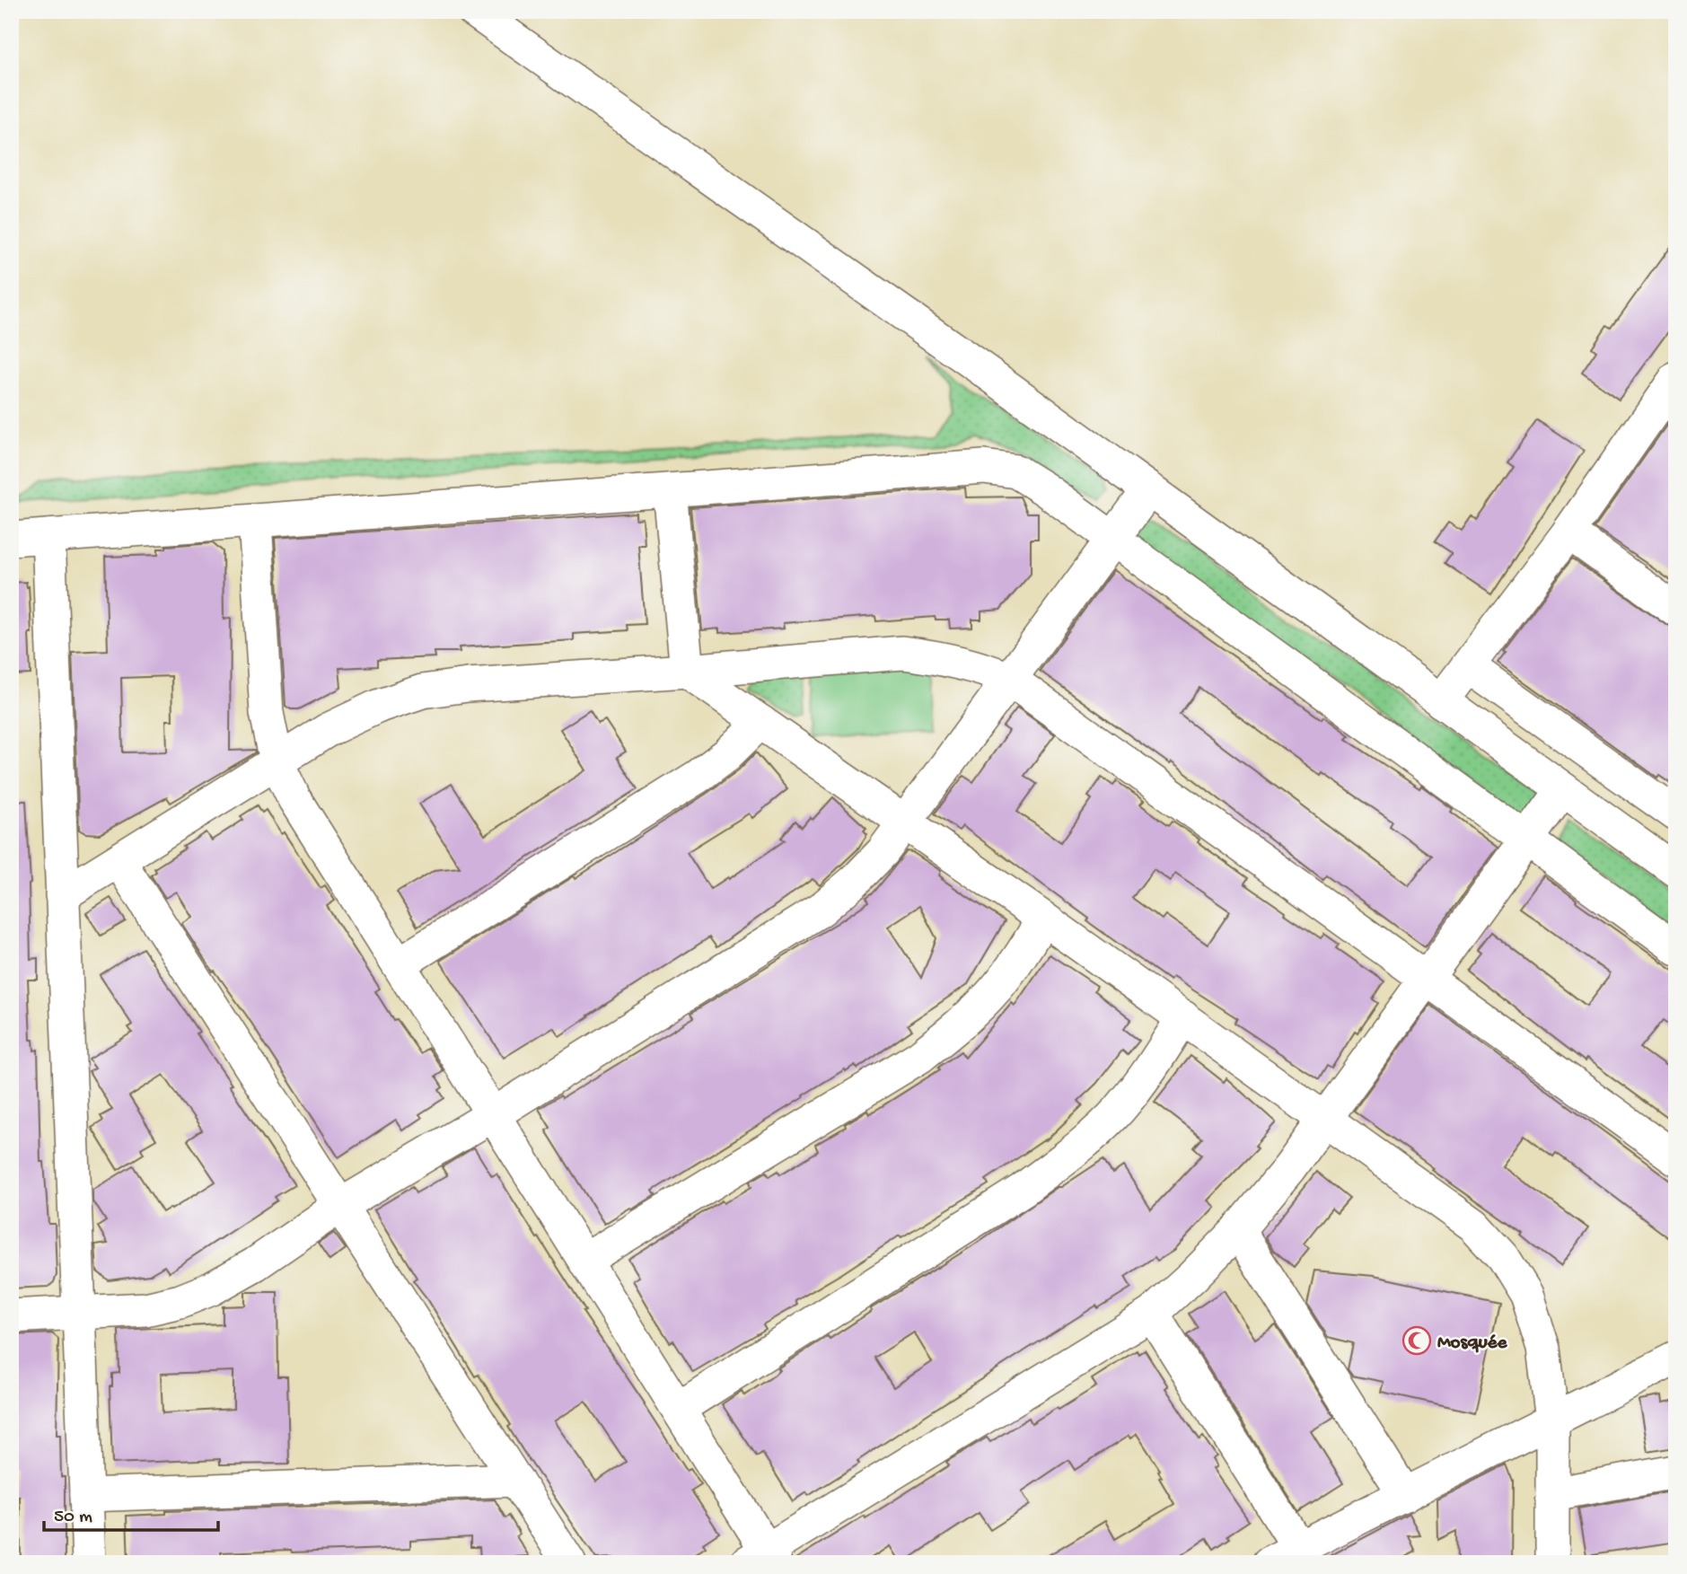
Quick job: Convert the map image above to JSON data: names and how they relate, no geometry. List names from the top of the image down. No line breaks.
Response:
{"places":{"mosque":["Mosquée"]},"scale_bar":"50 m"}
